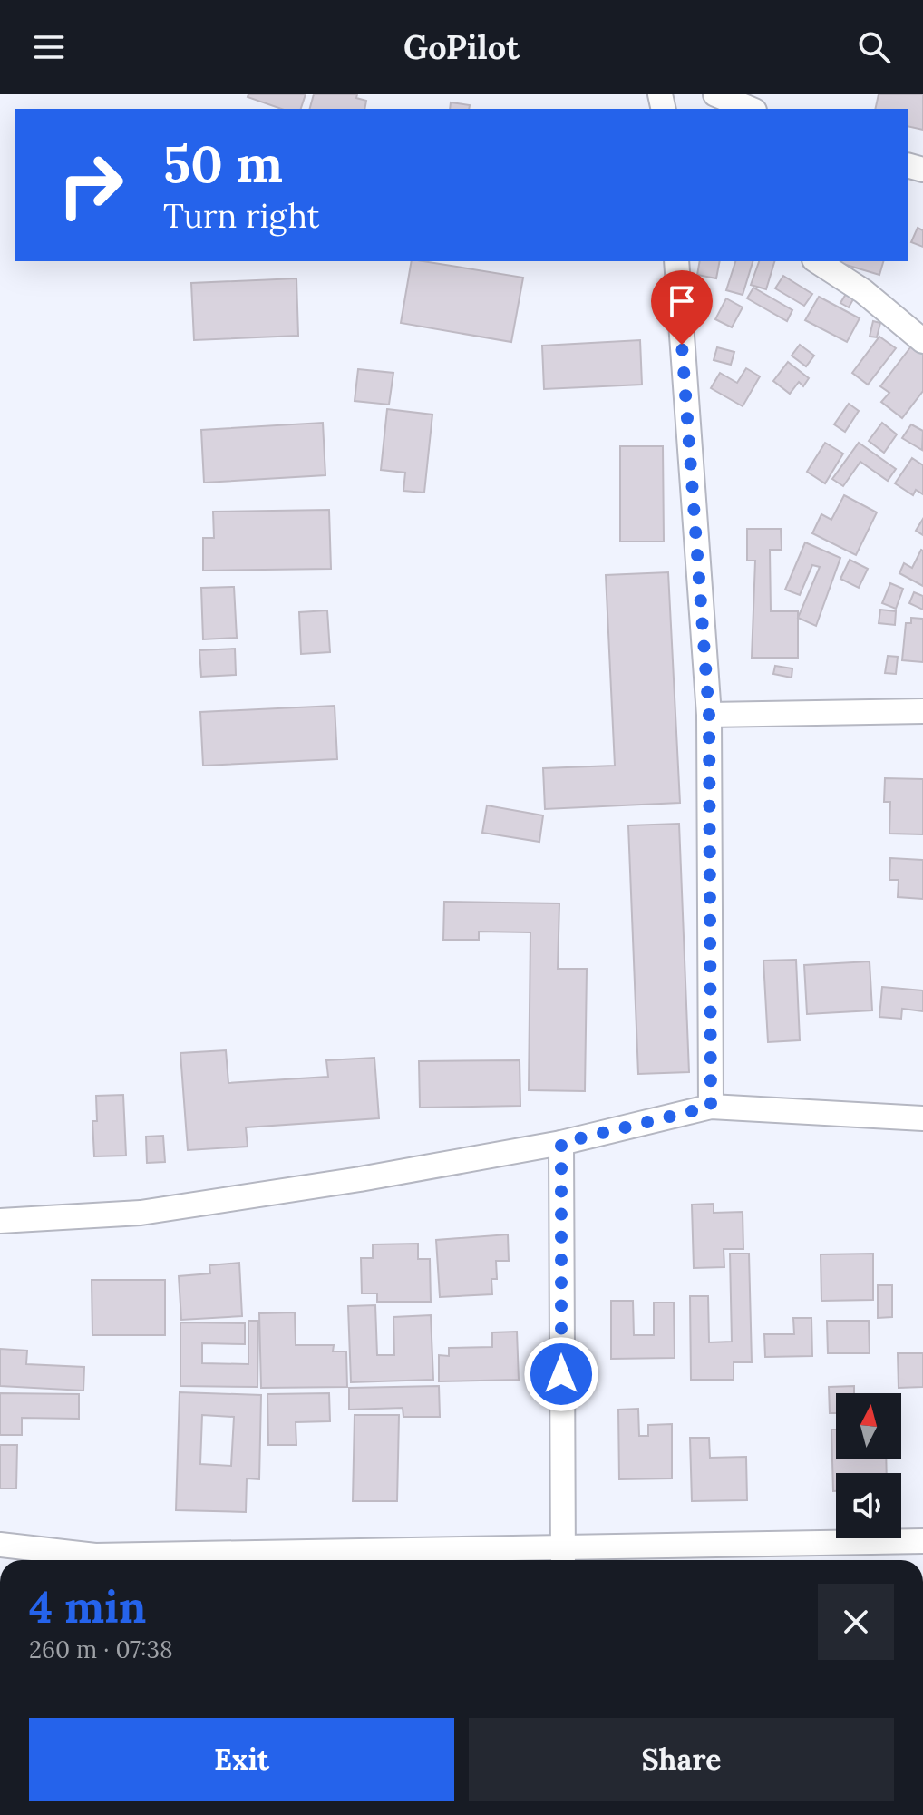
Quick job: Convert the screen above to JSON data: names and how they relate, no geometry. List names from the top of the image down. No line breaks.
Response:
{"north":"top","page":{"header":"GoPilot","turn":["50 m","Turn right"],"heading":["4 min","260 m · 07:38"],"buttons":["Exit","Share"]}}
